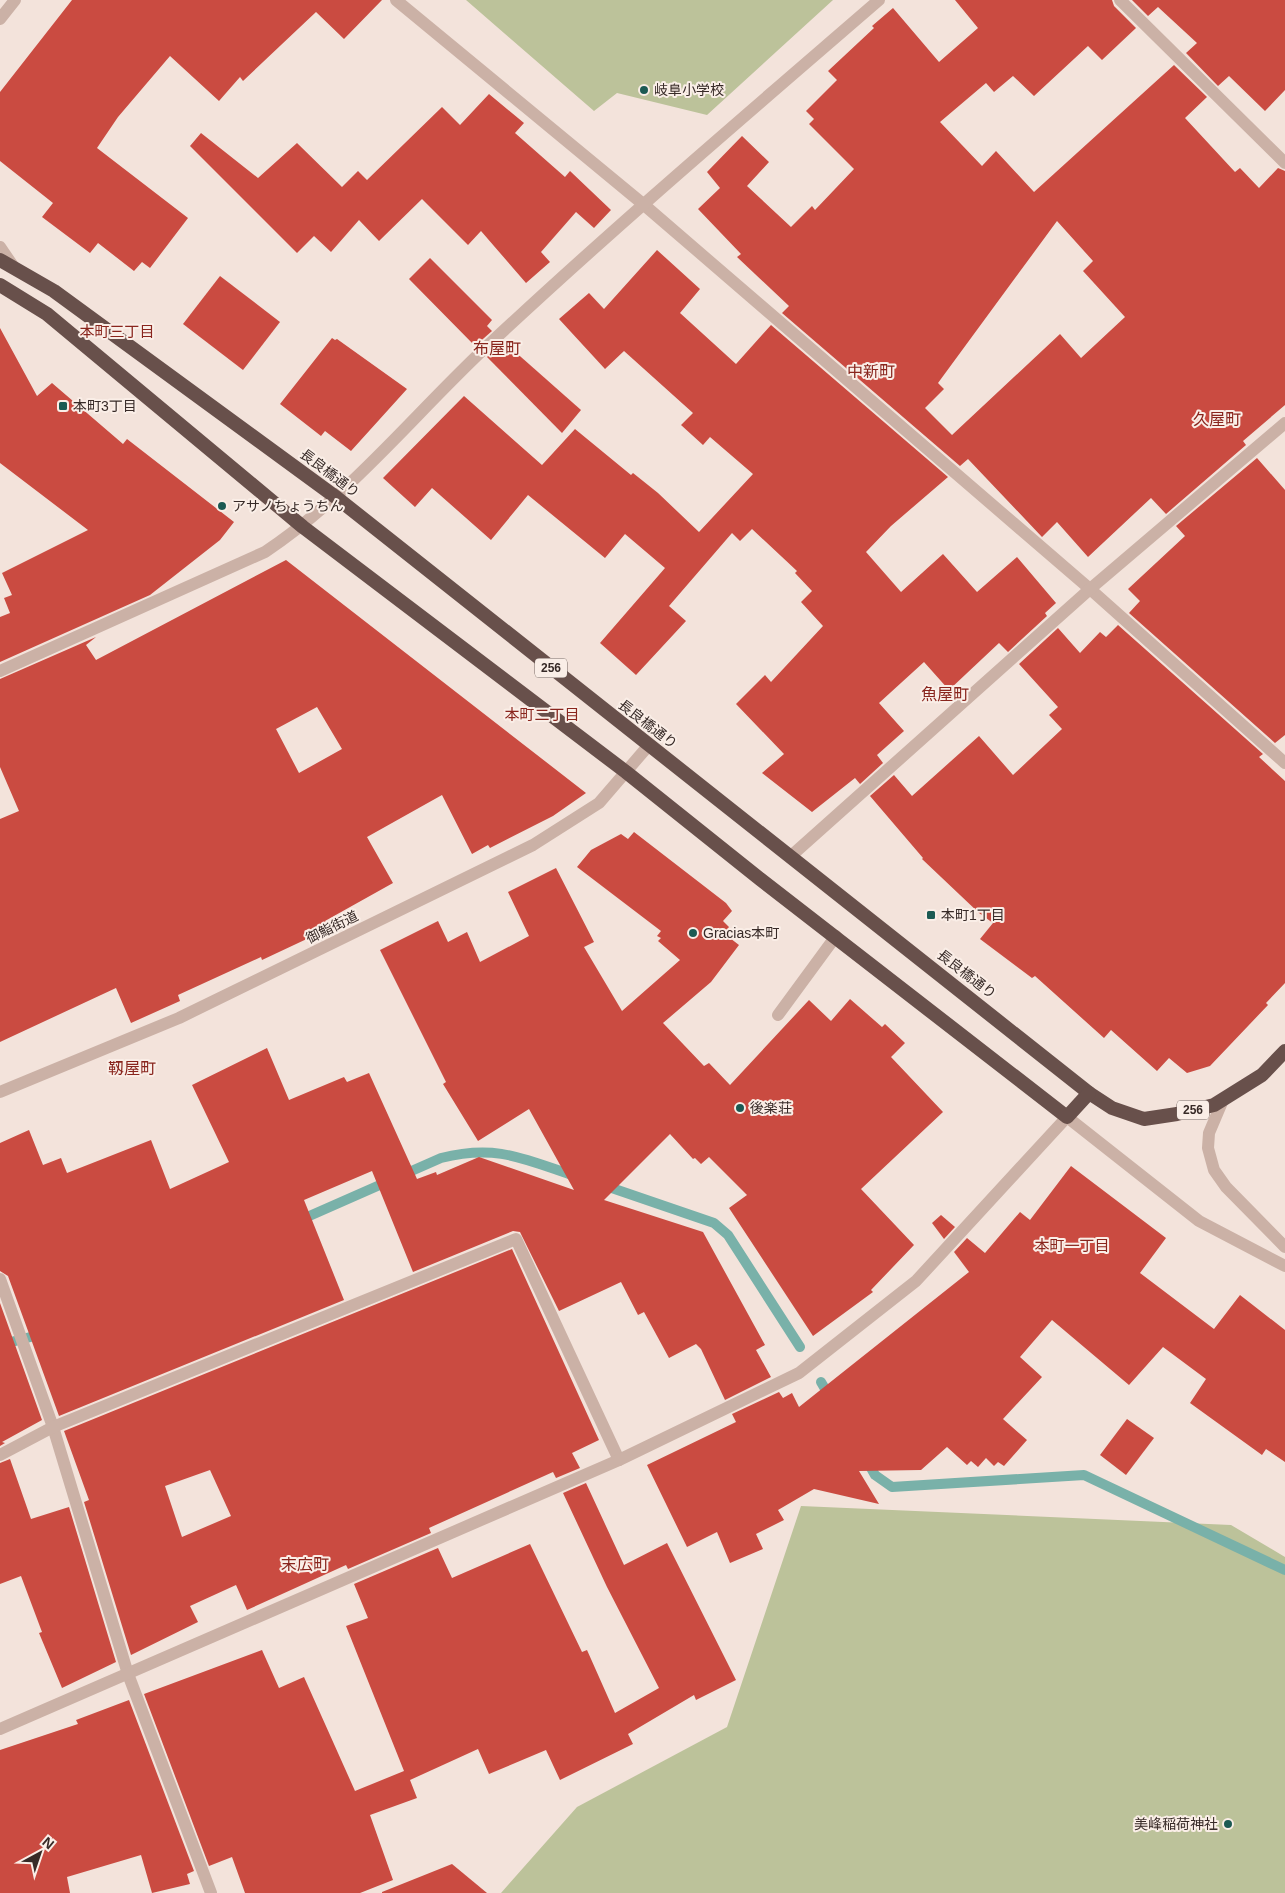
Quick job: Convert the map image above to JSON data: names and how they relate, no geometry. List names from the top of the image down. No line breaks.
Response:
{"streets":{"highway":["長良橋通り","256"],"street":["御鮨街道"]},"crossings":[["長良橋通り","御鮨街道"],["256","御鮨街道"]],"districts":["本町三丁目","布屋町","中新町","久屋町","魚屋町","本町二丁目","靱屋町","本町一丁目","末広町"],"places":{"other":["岐阜小学校","アサノちょうちん","Gracias本町","後楽荘","美峰稲荷神社"],"transit":["本町3丁目","本町1丁目"]},"north":"top right"}
